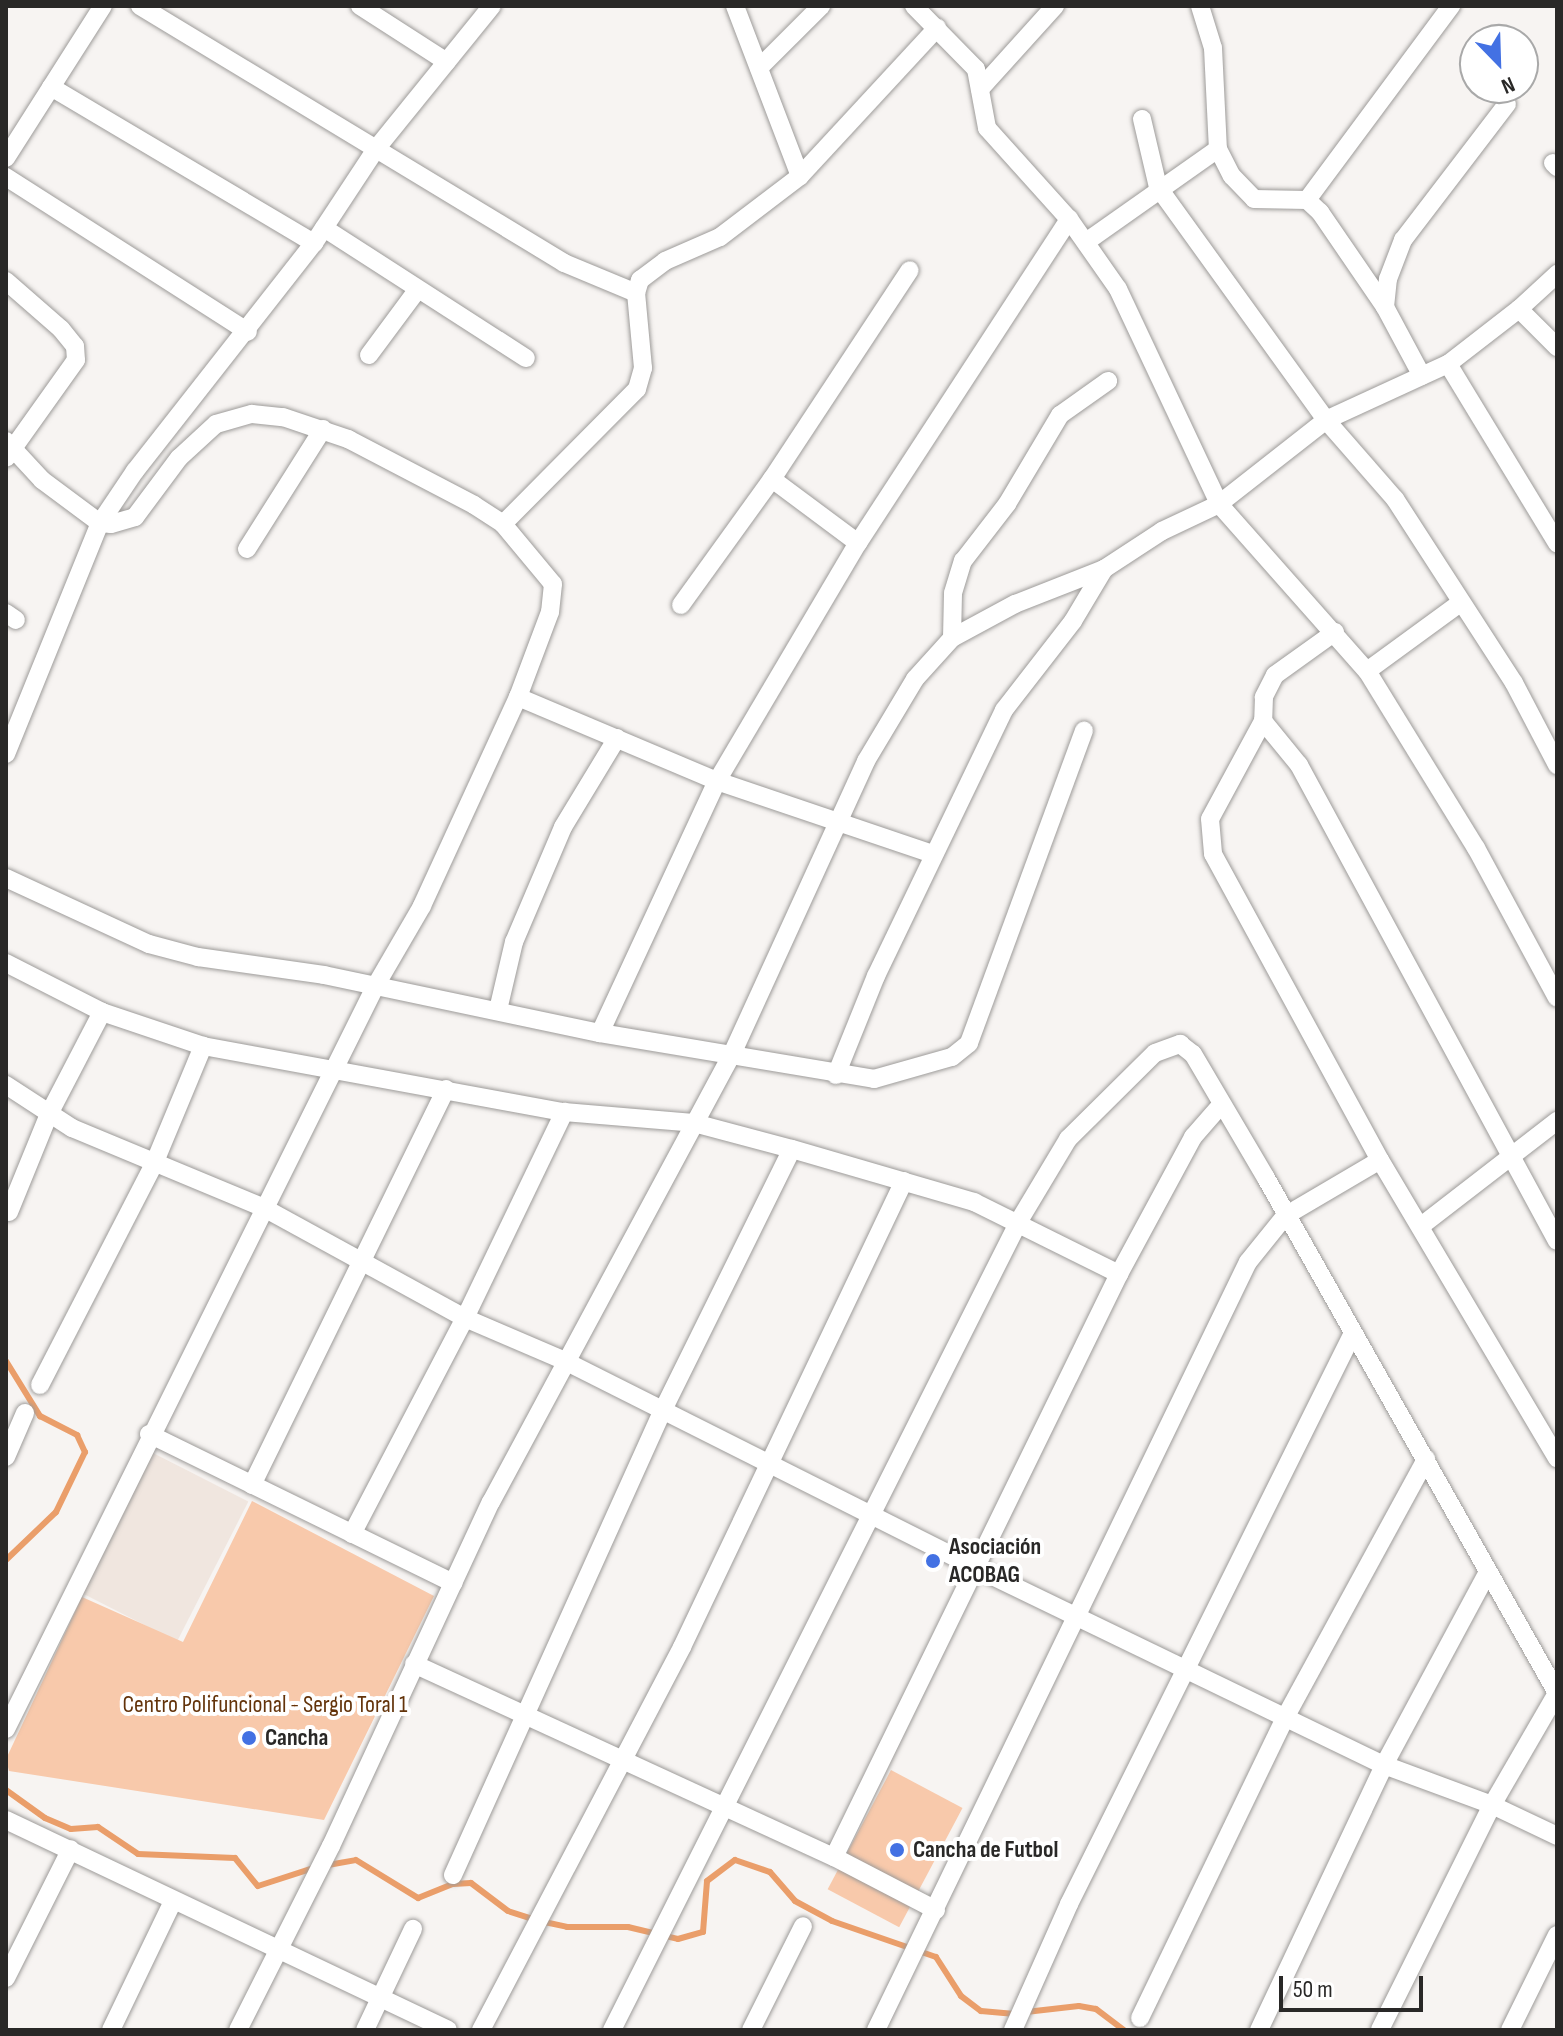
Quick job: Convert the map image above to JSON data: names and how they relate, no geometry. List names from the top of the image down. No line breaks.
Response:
{"parks":["Centro Polifuncional - Sergio Toral 1"],"places":["Asociación ACOBAG","Cancha","Cancha de Futbol"],"scale_bar":"50 m","north":"bottom right"}
